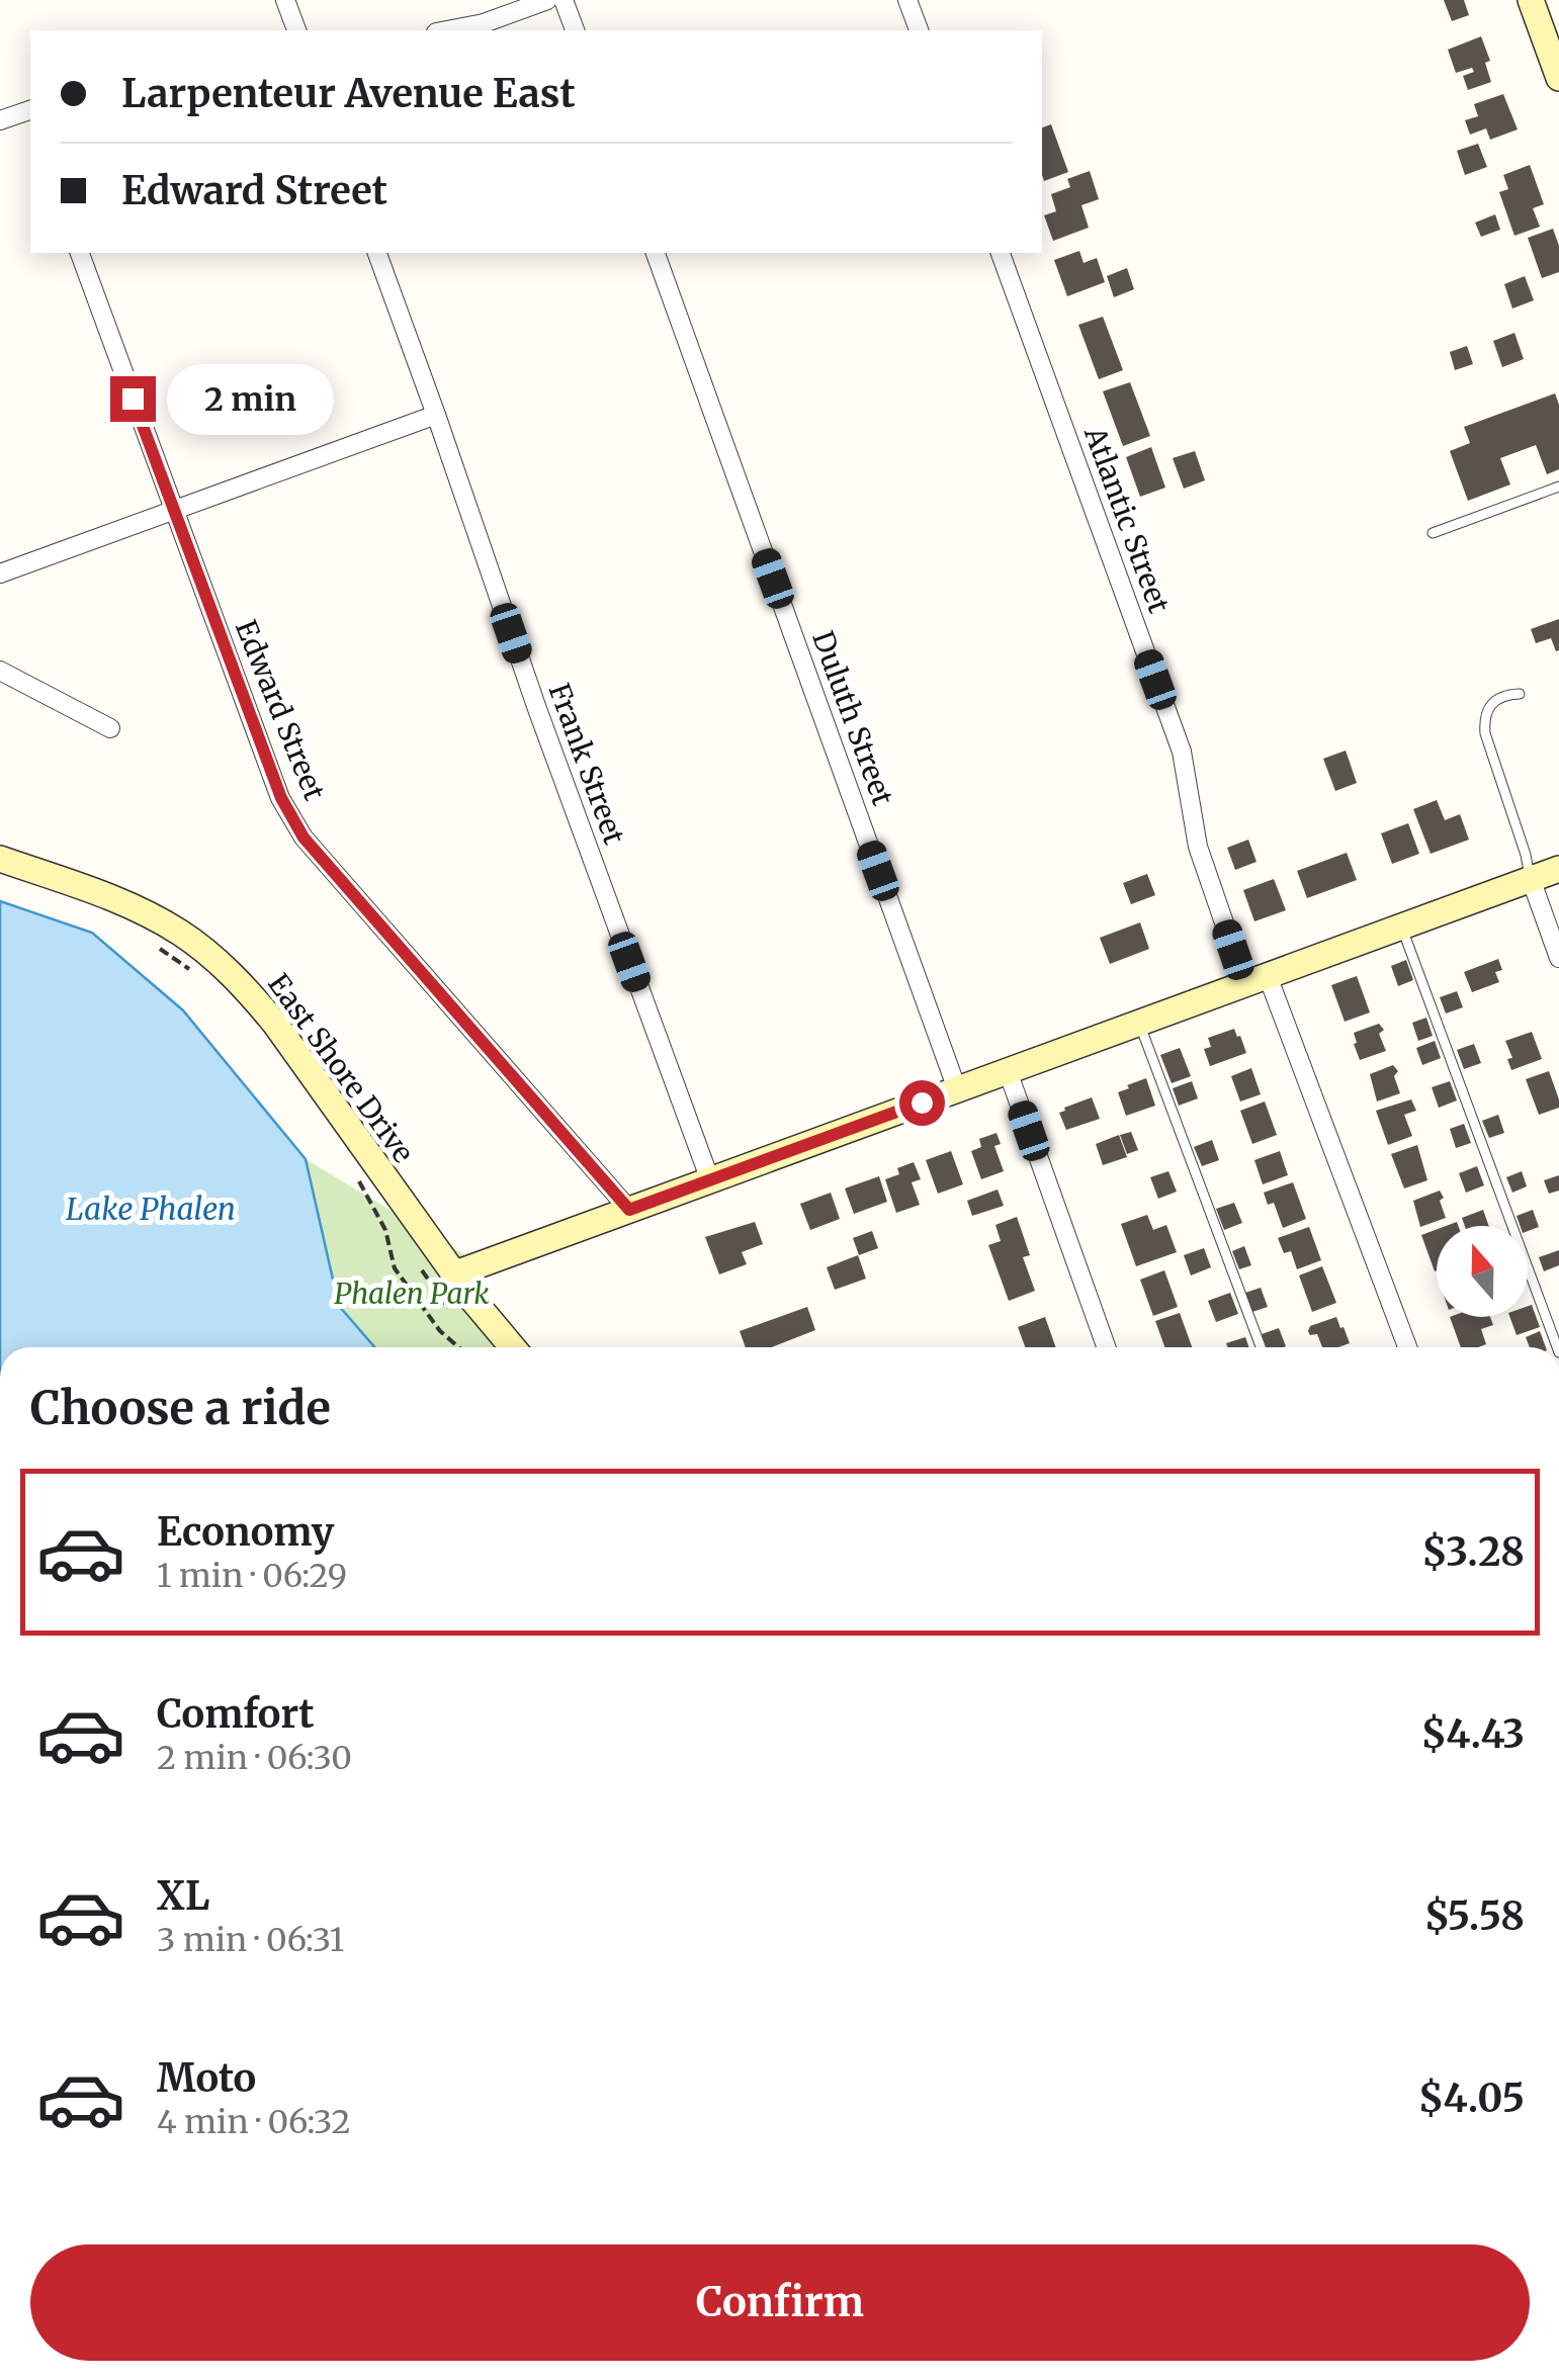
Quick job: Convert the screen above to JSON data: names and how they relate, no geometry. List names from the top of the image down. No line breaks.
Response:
{"streets":{"street":["Atlantic Street","Edward Street","Duluth Street","Frank Street","East Shore Drive"]},"water":["Lake Phalen"],"parks":["Phalen Park"],"north":"top","page":{"banner":["Larpenteur Avenue East","Edward Street"],"bubble":"2 min","heading":"Choose a ride","list":[{"name":"Economy","note":"1 min · 06:29","value":"$3.28"},{"name":"Comfort","note":"2 min · 06:30","value":"$4.43"},{"name":"XL","note":"3 min · 06:31","value":"$5.58"},{"name":"Moto","note":"4 min · 06:32","value":"$4.05"}],"buttons":"Confirm"}}
